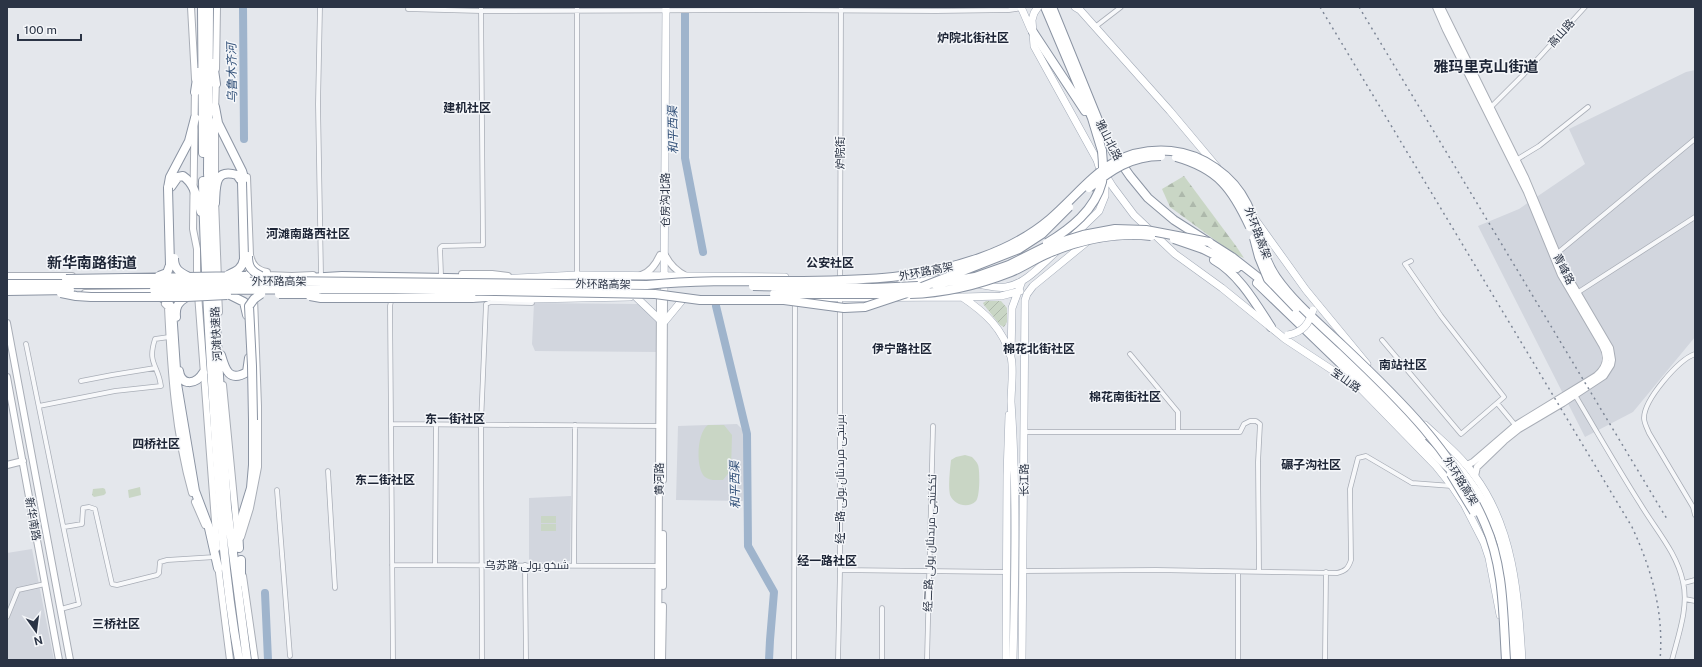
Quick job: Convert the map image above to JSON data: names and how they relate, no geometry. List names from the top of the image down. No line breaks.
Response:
{"streets":{"highway":["雅山北路","外环路高架","河滩快速路"],"main road":["仓房沟北路","宝山路","长江路"],"street":["高山路","炉院街","青峰路","黄河路","经一路 بىرىنجى مرىدىئان يولى","新华南路","经二路 ئككىنجى مرىدىئان يولى","乌苏路 شىخو يولى"]},"crossings":[["高山路","青峰路"],["炉院街","经一路 بىرىنجى مرىدىئان يولى"],["仓房沟北路","外环路高架"],["仓房沟北路","黄河路"],["外环路高架","宝山路"],["外环路高架","黄河路"],["青峰路","宝山路"],["黄河路","乌苏路 شىخو يولى"]],"districts":["炉院北街社区","雅玛里克山街道","建机社区","河滩南路西社区","新华南路街道","公安社区","伊宁路社区","棉花北街社区","南站社区","棉花南街社区","东一街社区","四桥社区","碾子沟社区","东二街社区","经一路社区","三桥社区"],"water":["乌鲁木齐河","和平西渠"],"scale_bar":"100 m","north":"bottom"}
